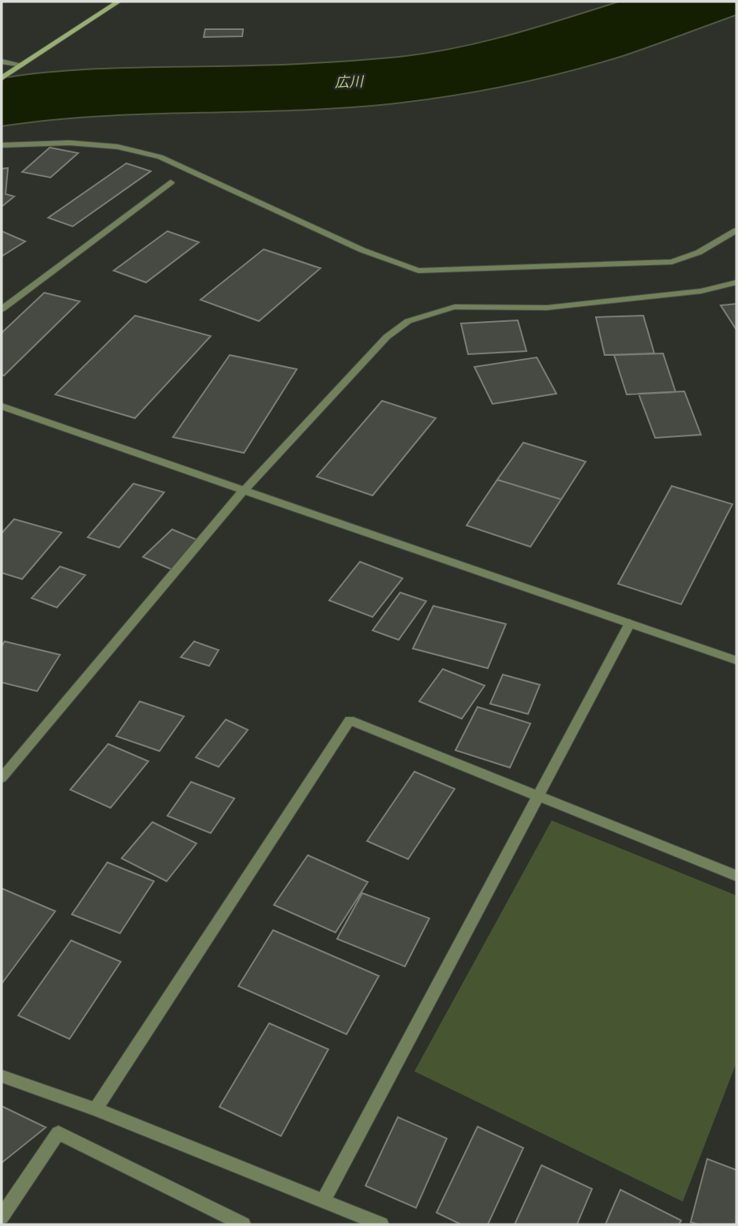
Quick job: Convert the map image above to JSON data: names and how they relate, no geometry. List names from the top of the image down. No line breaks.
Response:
{"water":["広川"]}
